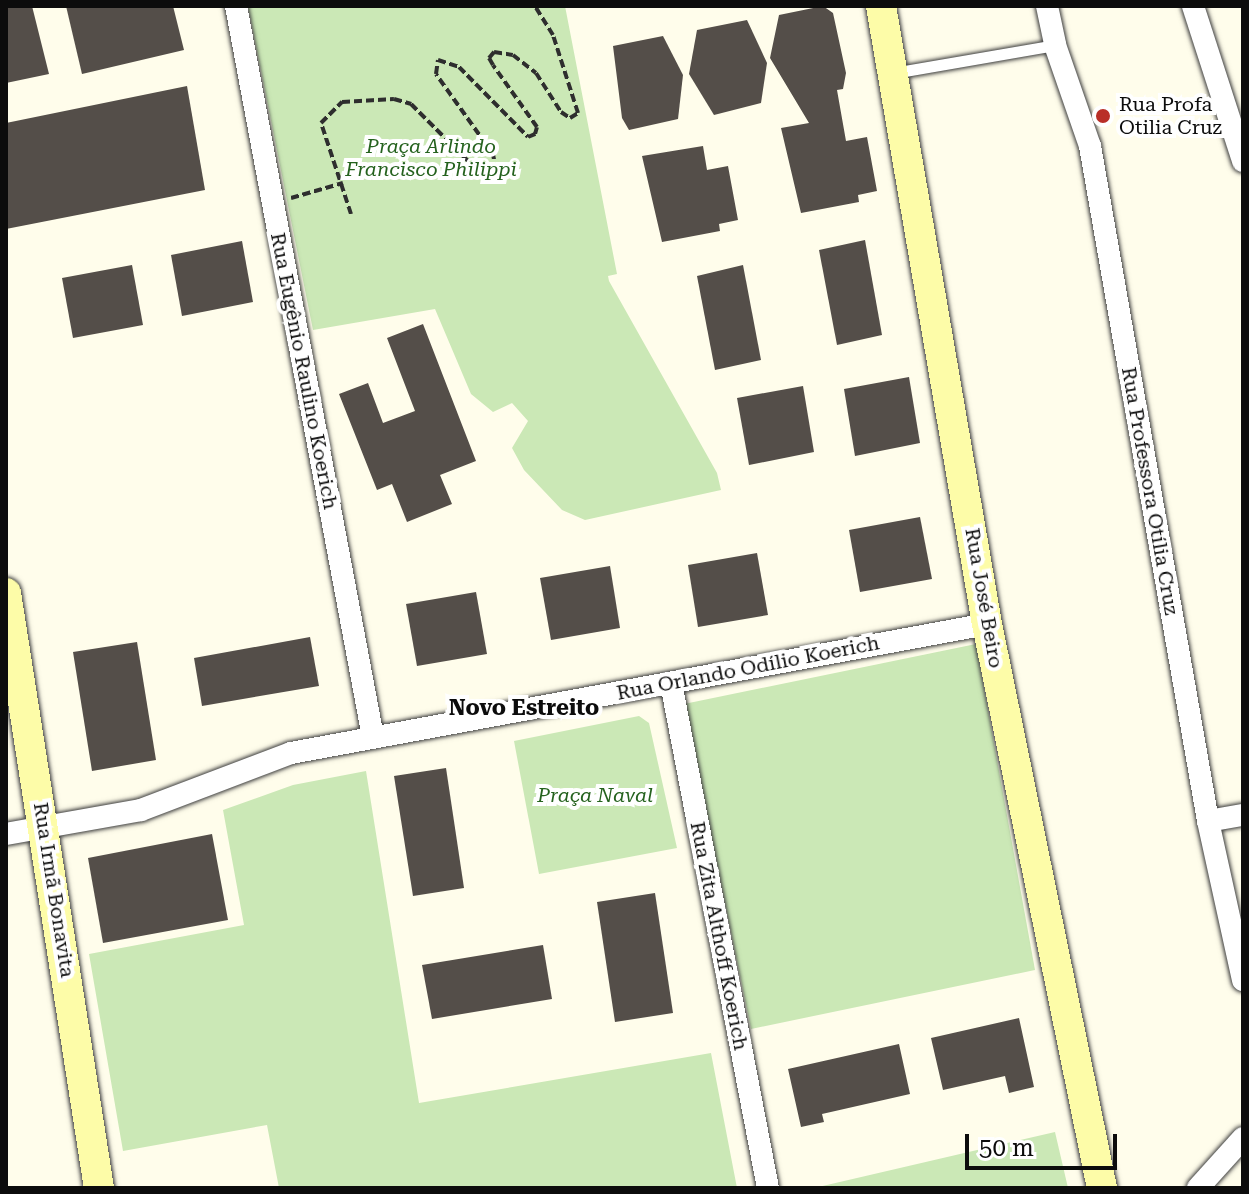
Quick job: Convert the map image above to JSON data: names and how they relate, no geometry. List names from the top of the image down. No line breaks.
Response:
{"streets":{"street":["Rua Eugênio Raulino Koerich","Rua Professora Otília Cruz","Rua José Beiro","Rua Orlando Odílio Koerich","Rua Irmã Bonavita","Rua Zita Althoff Koerich"]},"crossings":[["Rua Eugênio Raulino Koerich","Rua Orlando Odílio Koerich"],["Rua José Beiro","Rua Orlando Odílio Koerich"],["Rua Orlando Odílio Koerich","Rua Irmã Bonavita"],["Rua Orlando Odílio Koerich","Rua Zita Althoff Koerich"]],"districts":["Novo Estreito"],"parks":["Praça Arlindo Francisco Philippi","Praça Naval"],"places":["Rua Profa Otilia Cruz"],"scale_bar":"50 m"}
